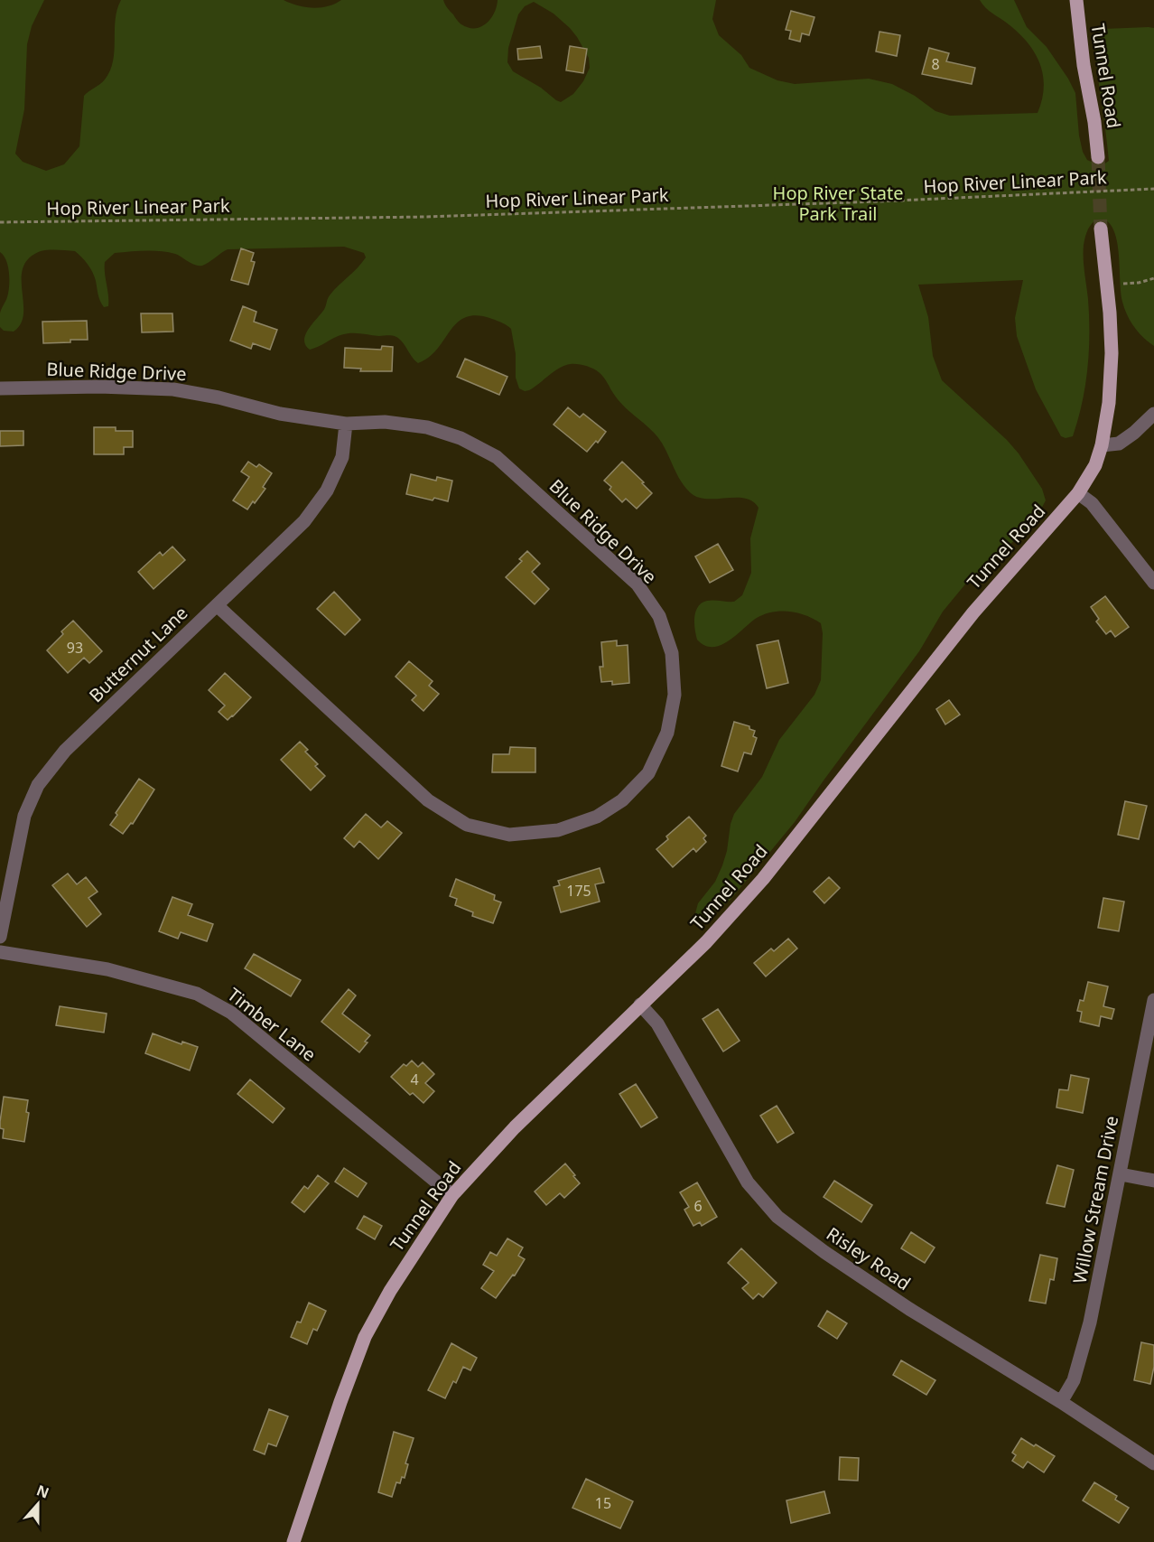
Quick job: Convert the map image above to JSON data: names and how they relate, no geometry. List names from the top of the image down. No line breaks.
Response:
{"streets":{"main road":["Tunnel Road"],"street":["Blue Ridge Drive","Butternut Lane","Timber Lane","Willow Stream Drive","Risley Road"],"path":["Hop River Linear Park"]},"crossings":[["Tunnel Road","Timber Lane"],["Tunnel Road","Risley Road"],["Blue Ridge Drive","Butternut Lane"],["Willow Stream Drive","Risley Road"]],"parks":["Hop River State Park Trail"],"house_numbers":["8","93","175","4","6","15"],"north":"top"}
